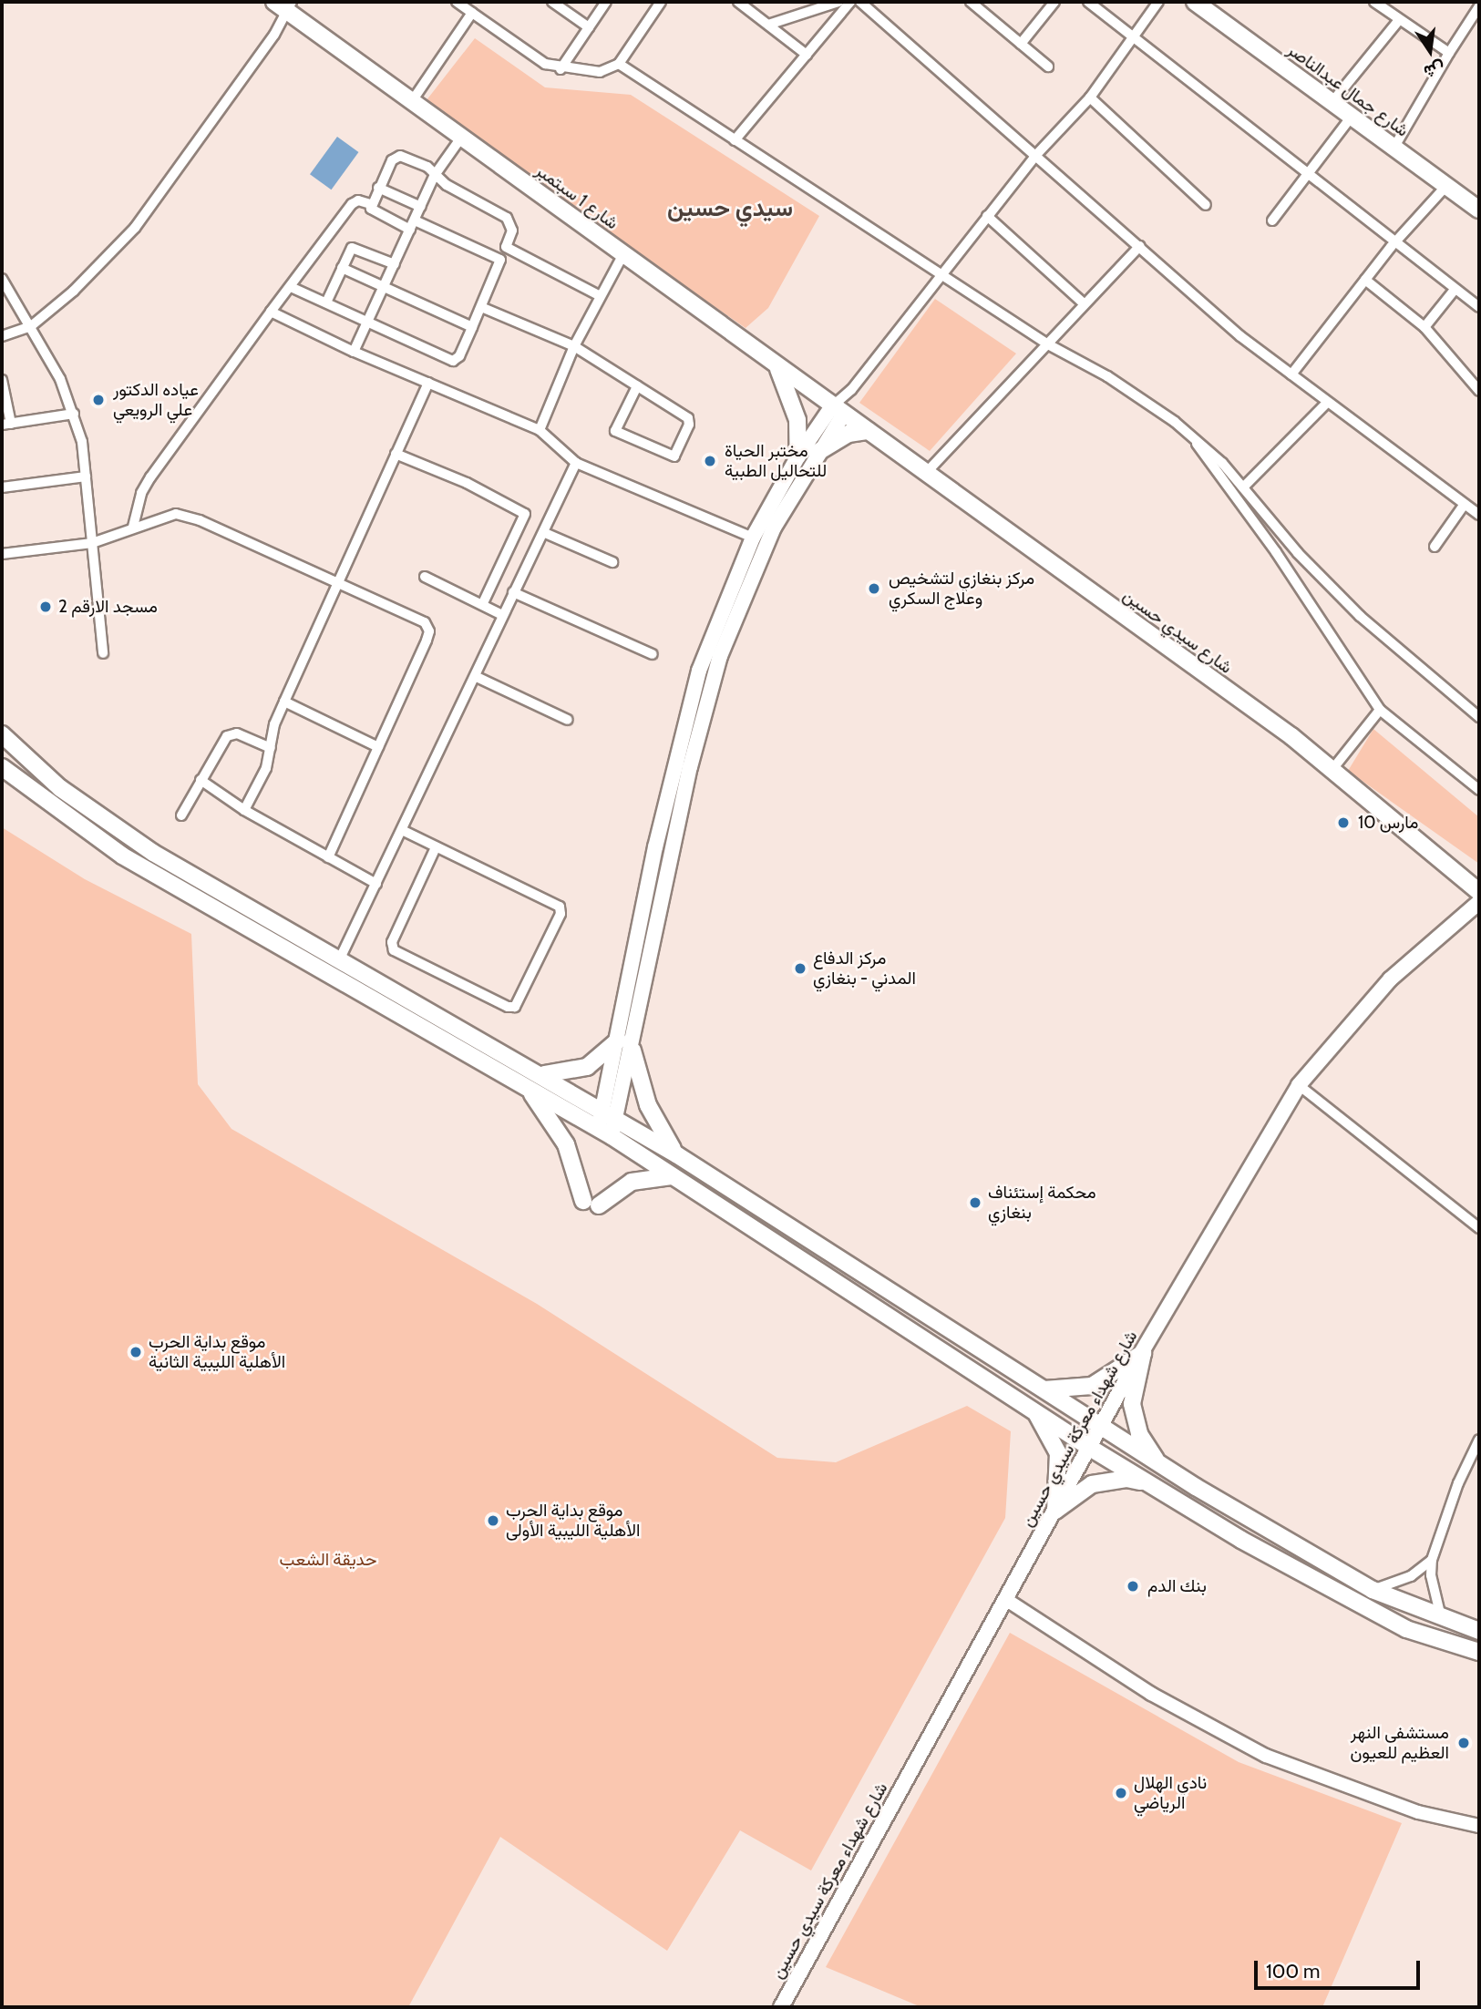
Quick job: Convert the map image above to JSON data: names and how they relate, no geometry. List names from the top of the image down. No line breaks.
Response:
{"streets":{"main road":["شارع جمال عبدالناصر","شارع 1 سبتمبر","شارع سيدي حسين","شارع شهداء معركة سيدي حسين"]},"crossings":[["شارع 1 سبتمبر","شارع سيدي حسين"]],"districts":["سيدي حسين"],"parks":["حديقة الشعب"],"places":["عياده الدكتور علي الرويعي","مختبر الحياة للتحاليل الطبية","مركز بنغازي لتشخيص وعلاج السكري","مسجد الارقم 2","10 مارس","مركز الدفاع المدني - بنغازي","محكمة إستئناف بنغازي","موقع بداية الحرب الأهلية الليبية الثانية","موقع بداية الحرب الأهلية الليبية الأولى","بنك الدم","مستشفى النهر العظيم للعيون","نادي الهلال الرياضي"],"scale_bar":"100 m","north":"bottom"}
